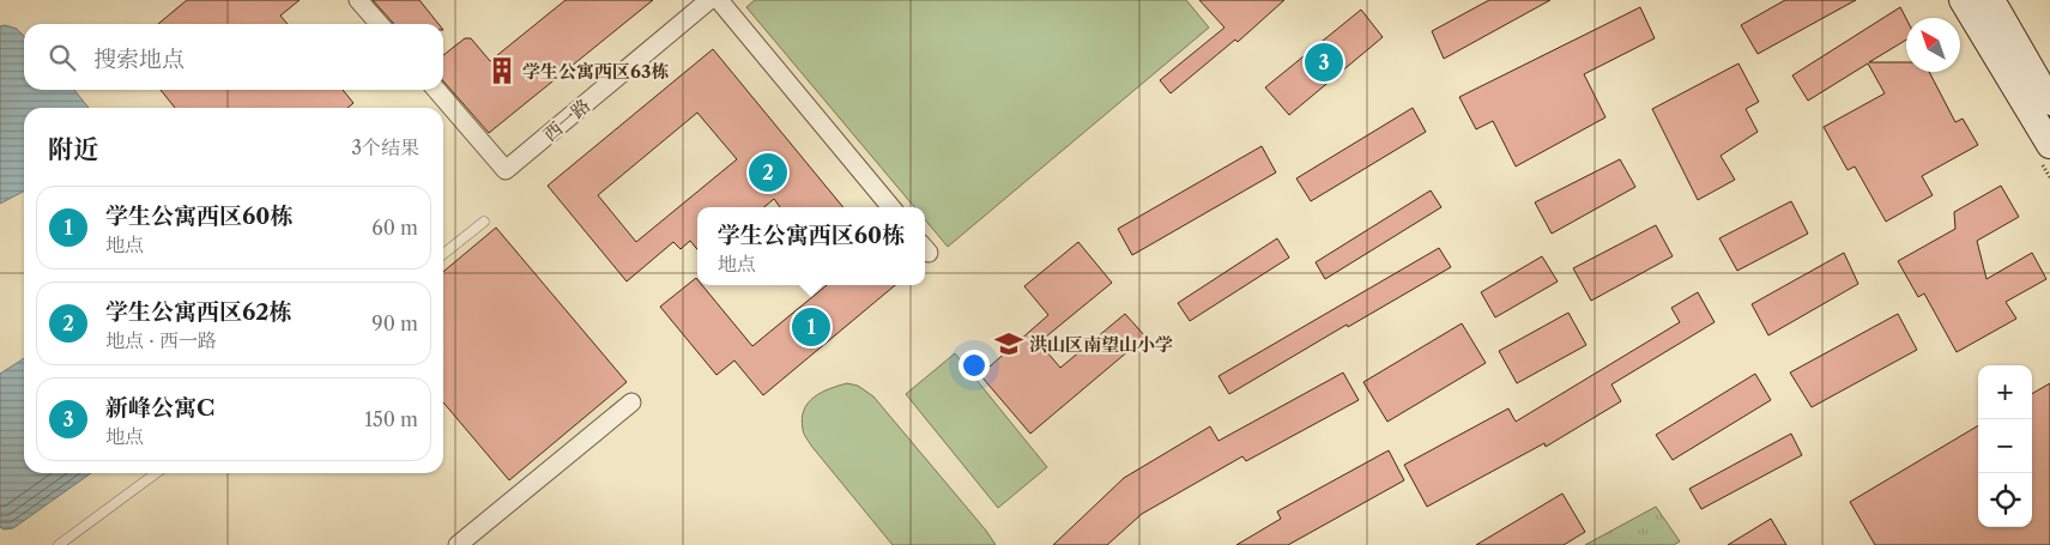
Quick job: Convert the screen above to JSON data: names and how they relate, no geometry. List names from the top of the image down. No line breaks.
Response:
{"streets":{"street":["西一路"]},"places":{"building":["学生公寓西区63栋"],"school or university":["洪山区南望山小学"]},"north":"top left","page":{"search":"搜索地点","pins":["3","2","1"],"heading":["附近","3个结果"],"list":[{"mark":"1","name":"学生公寓西区60栋","note":"地点","value":"60 m"},{"mark":"2","name":"学生公寓西区62栋","note":"地点 · 西一路","value":"90 m"},{"mark":"3","name":"新峰公寓C","note":"地点","value":"150 m"}],"popup":["学生公寓西区60栋","地点"],"map_buttons":["+","−"]}}
